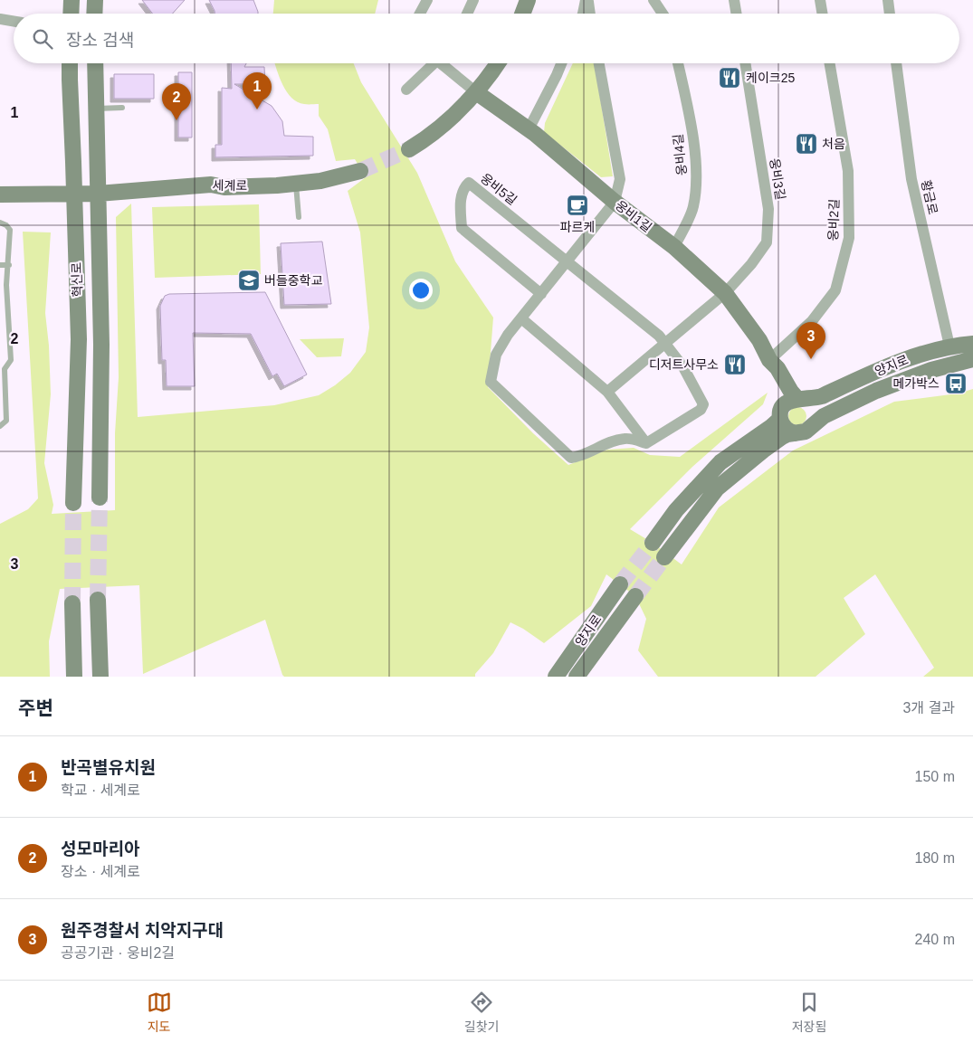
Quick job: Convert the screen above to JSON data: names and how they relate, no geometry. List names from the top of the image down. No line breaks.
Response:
{"streets":{"street":["웅비4길","웅비3길","세계로","웅비5길","황금로","웅비1길","웅비2길","혁신로","양지로"]},"crossings":[["웅비4길","웅비1길"],["웅비3길","웅비1길"],["세계로","혁신로"],["웅비1길","웅비2길"],["웅비1길","양지로"]],"places":{"restaurant":["케이크25","처음","디저트사무소"],"cafe":["파르케"],"school or university":["버들중학교"],"bus stop":["메가박스"]},"page":{"search":"장소 검색","pins":["1","2","3"],"heading":["주변","3개 결과"],"list":[{"mark":"1","name":"반곡별유치원","note":"학교 · 세계로","value":"150 m"},{"mark":"2","name":"성모마리아","note":"장소 · 세계로","value":"180 m"},{"mark":"3","name":"원주경찰서 치악지구대","note":"공공기관 · 웅비2길","value":"240 m"}],"nav":["지도","길찾기","저장됨"]},"grid":{"rows":["1","2","3"]}}
